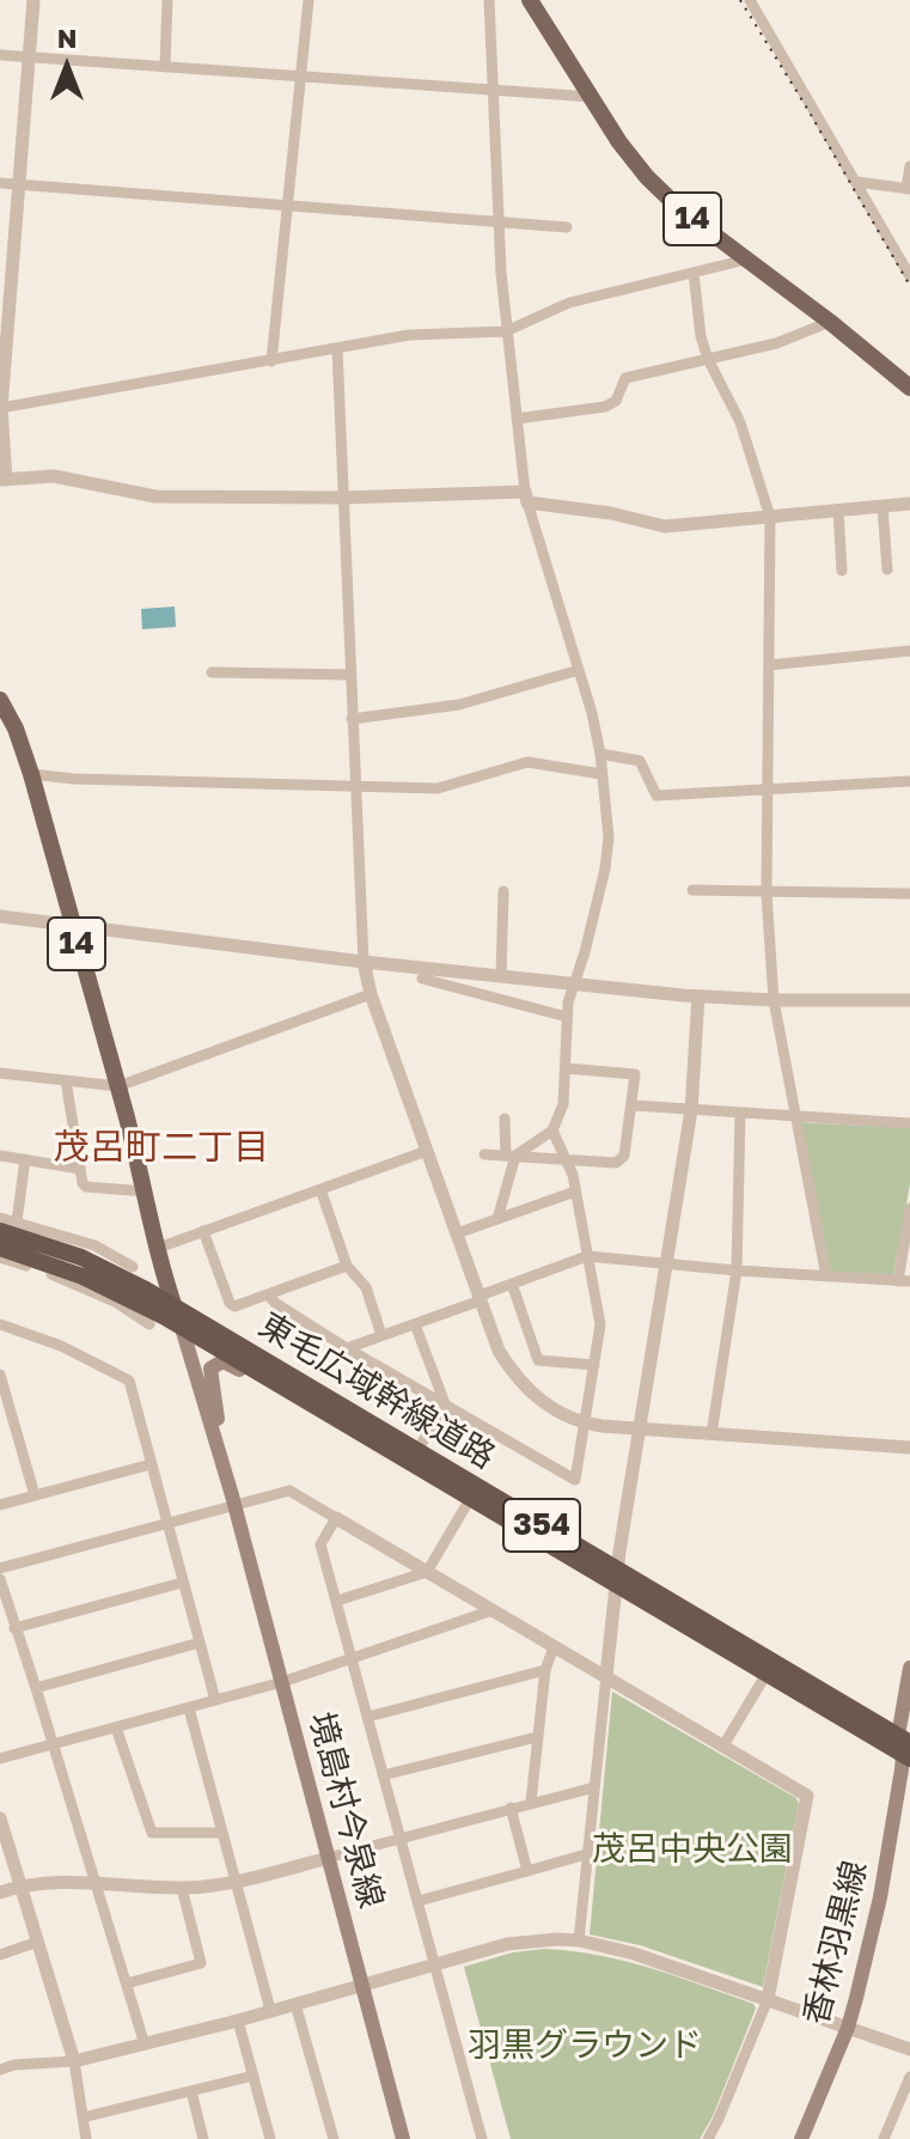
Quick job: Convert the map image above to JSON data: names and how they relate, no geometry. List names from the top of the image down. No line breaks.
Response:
{"streets":{"highway":["東毛広域幹線道路","354"],"main road":["14","境島村今泉線","香林羽黒線"]},"crossings":[["14","東毛広域幹線道路"],["14","境島村今泉線"],["東毛広域幹線道路","境島村今泉線"],["東毛広域幹線道路","香林羽黒線"]],"districts":["茂呂町二丁目"],"parks":["茂呂中央公園","羽黒グラウンド"],"north":"top"}
